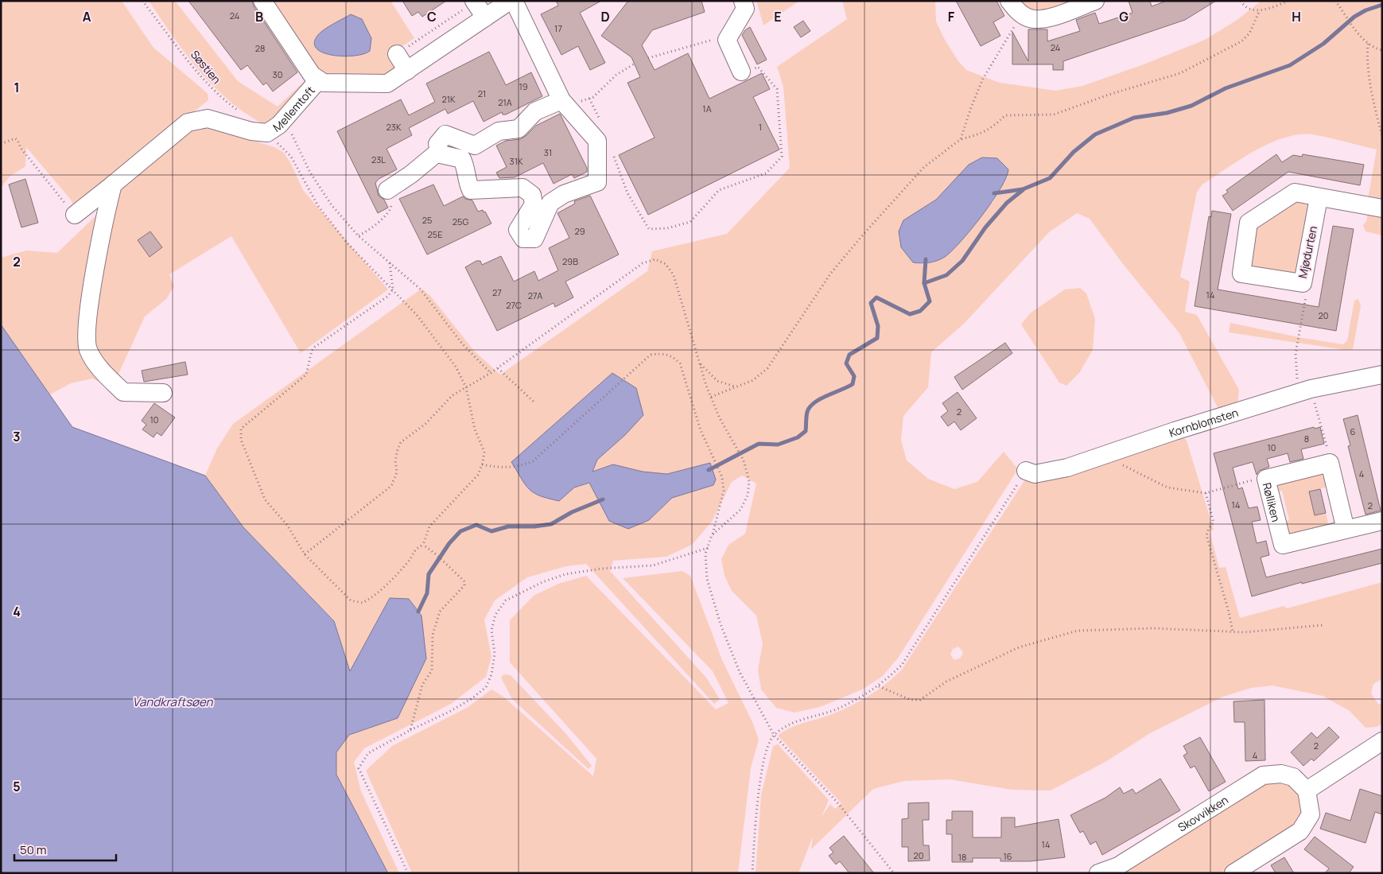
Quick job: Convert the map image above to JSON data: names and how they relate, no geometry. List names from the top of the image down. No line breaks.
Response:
{"streets":{"street":["Mellemtoft","Mjødurten","Kornblomsten","Rølliken","Skovvikken"],"path":["Søstien"]},"water":["Vandkraftsøen"],"house_numbers":["24","17","24","28","30","19","21","21K","21A","1A","23K","1","31","23L","31K","25","25G","29","25E","29B","27","14","27A","27C","20","2","10","6","8","10","4","14","2","2","4","14","20","16","18"],"scale_bar":"50 m","grid":{"columns":["A","B","C","D","E","F","G","H"],"rows":["1","2","3","4","5"]}}
